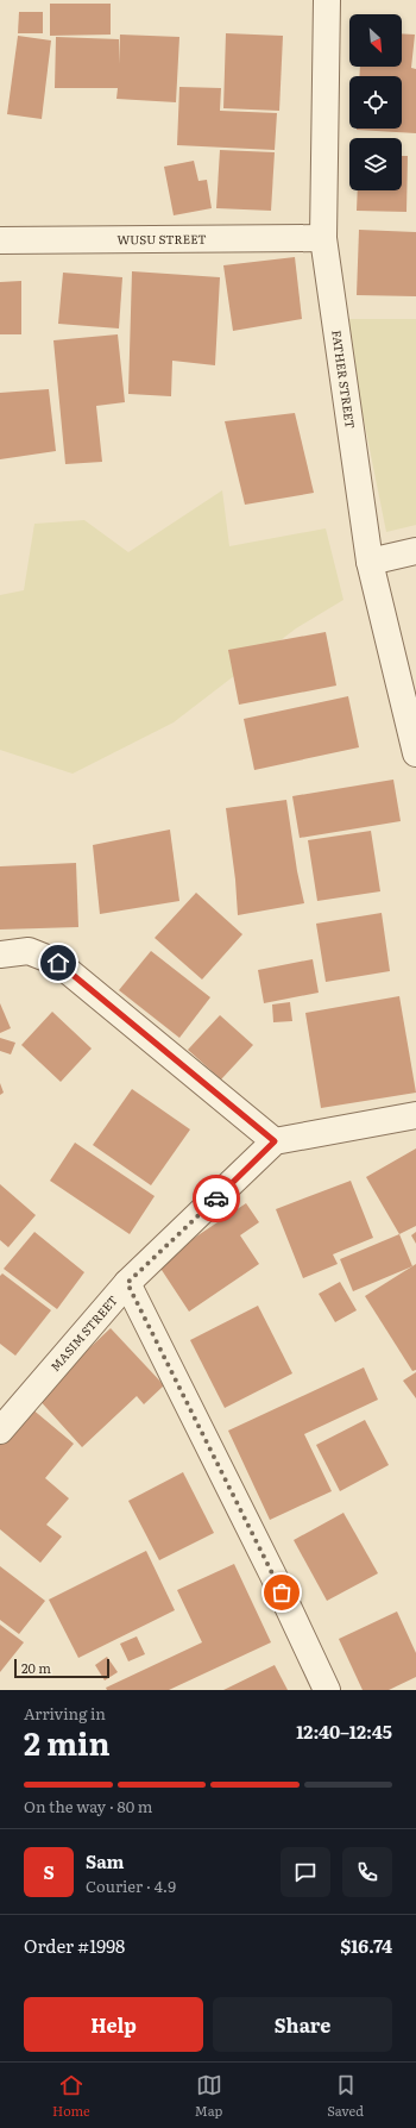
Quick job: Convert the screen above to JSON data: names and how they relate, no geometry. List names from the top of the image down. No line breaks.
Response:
{"streets":{"street":["WUSU STREET","FATHER STREET","MASIM STREET"]},"crossings":[["WUSU STREET","FATHER STREET"]],"scale_bar":"20 m","north":"bottom right","page":{"scale":"20 m","heading":["2 min","Arriving in","12:40–12:45"],"panel":["Sam","Courier · 4.9","Order #1998","$16.74"],"bar":"On the way · 80 m","round":"S","buttons":["Help","Share"],"tabs":["Home","Map","Saved"]}}
